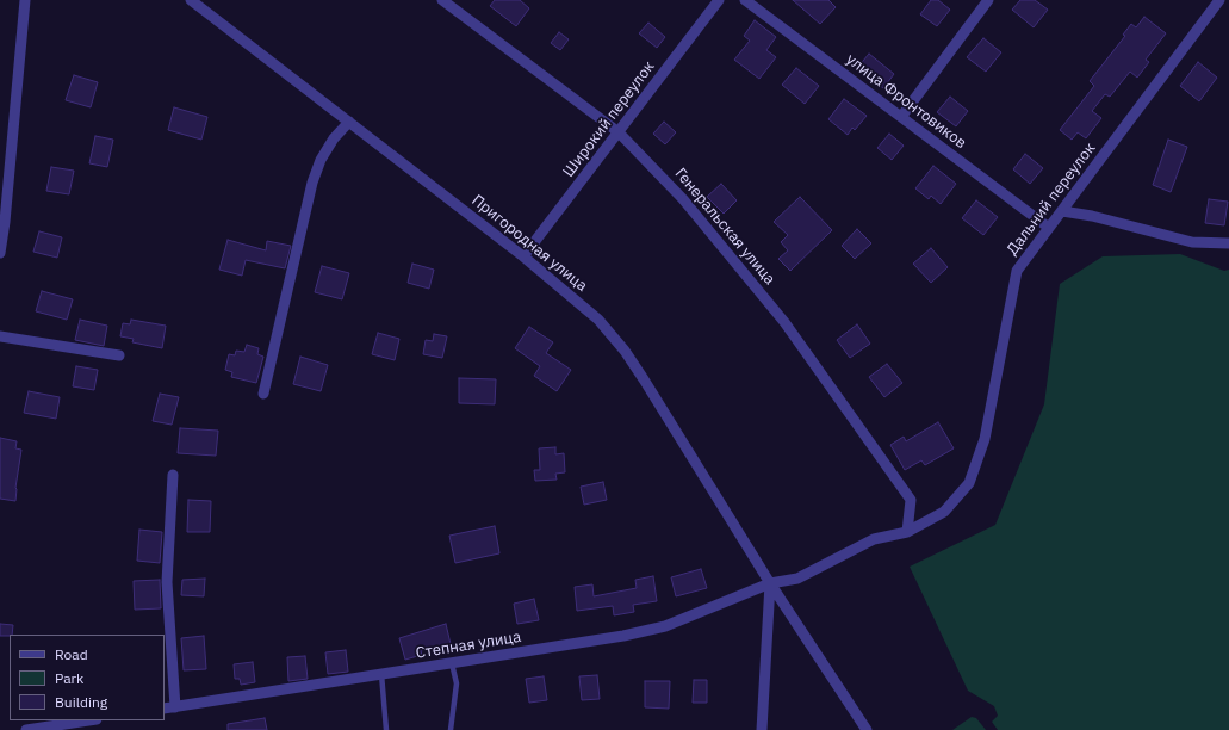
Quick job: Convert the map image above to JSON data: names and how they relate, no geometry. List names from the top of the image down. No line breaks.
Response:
{"streets":{"street":["улица Фронтовиков","Широкий переулок","Дальний переулок","Генеральская улица","Пригородная улица","Степная улица"]},"crossings":[["улица Фронтовиков","Дальний переулок"],["Широкий переулок","Генеральская улица"],["Широкий переулок","Пригородная улица"],["Дальний переулок","Генеральская улица"],["Дальний переулок","Пригородная улица"],["Дальний переулок","Степная улица"],["Пригородная улица","Степная улица"]],"legend":["Road","Park","Building"]}
